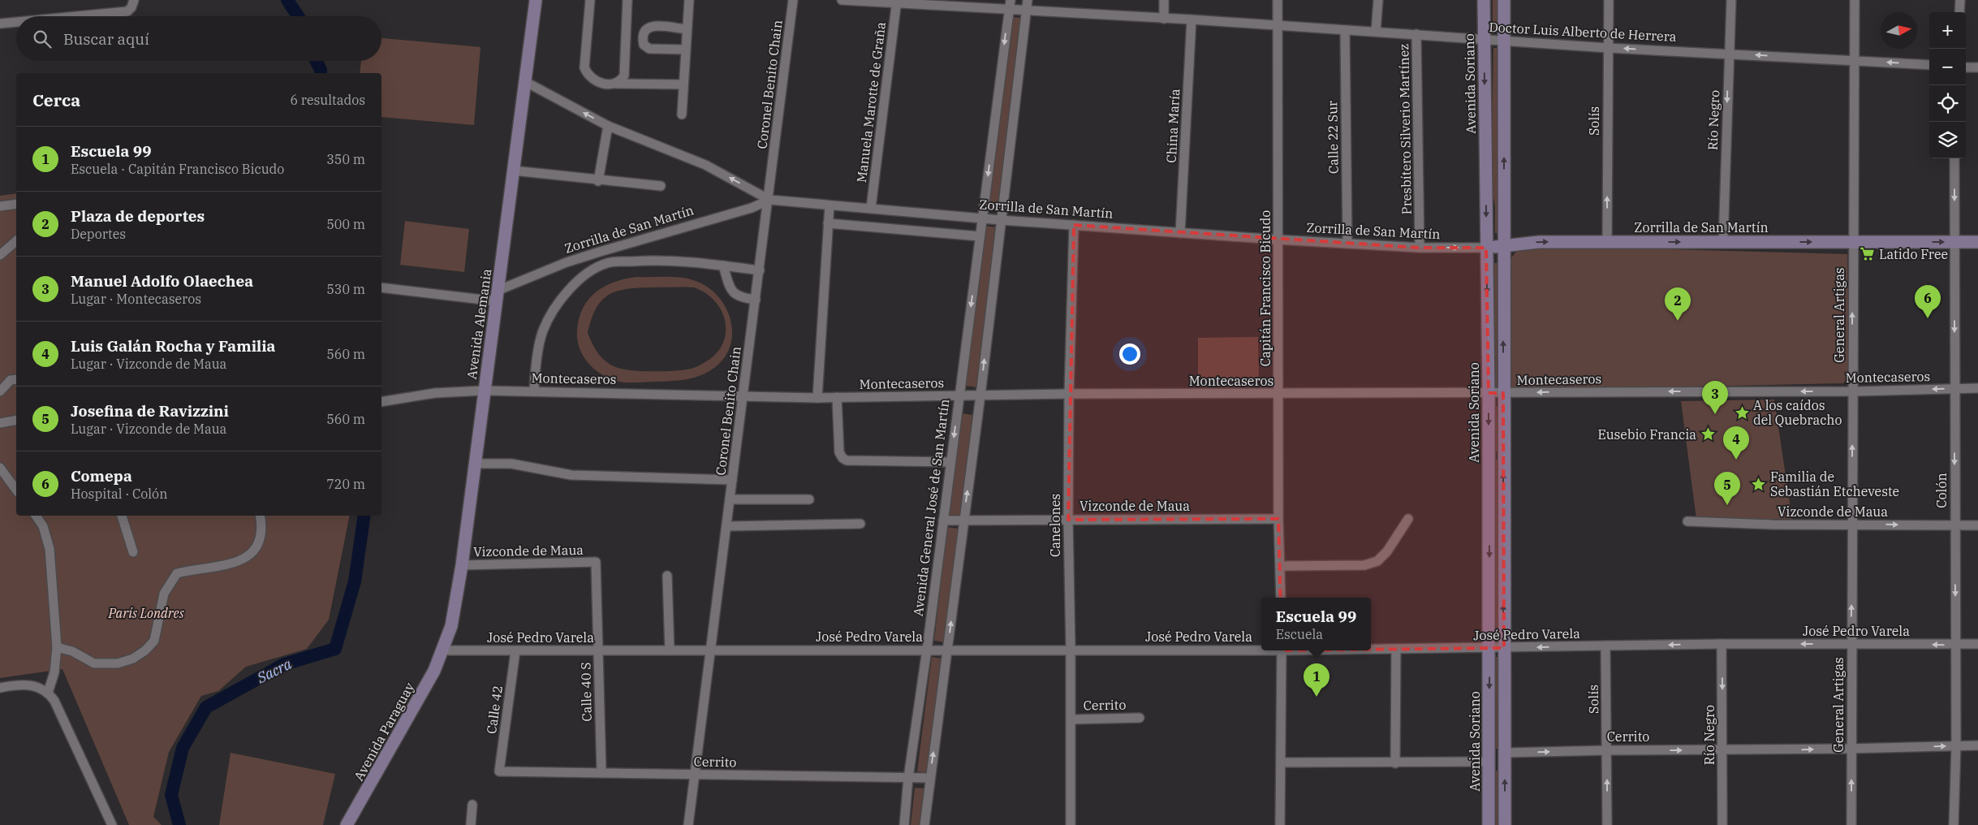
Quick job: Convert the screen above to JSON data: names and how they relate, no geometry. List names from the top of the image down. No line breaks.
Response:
{"streets":{"street":["Doctor Luis Alberto de Herrera","Avenida Soriano","Coronel Benito Chain","Manuela Marotte de Graña","Río Negro","Solís","China María","Presbítero Silverio Martínez","Calle 22 Sur","Zorrilla de San Martín","Capitán Francisco Bicudo","General Artigas","Avenida Alemania","Montecaseros","Colón","Vizconde de Maua","Avenida General José de San Martín","Canelones","José Pedro Varela","Calle 40 S","Cerrito","Calle 42","Avenida Paraguay"]},"crossings":[["Doctor Luis Alberto de Herrera","Avenida Soriano"],["Doctor Luis Alberto de Herrera","Manuela Marotte de Graña"],["Doctor Luis Alberto de Herrera","Río Negro"],["Doctor Luis Alberto de Herrera","Solís"],["Doctor Luis Alberto de Herrera","China María"],["Doctor Luis Alberto de Herrera","Presbítero Silverio Martínez"],["Doctor Luis Alberto de Herrera","Calle 22 Sur"],["Doctor Luis Alberto de Herrera","Capitán Francisco Bicudo"],["Doctor Luis Alberto de Herrera","General Artigas"],["Doctor Luis Alberto de Herrera","Avenida General José de San Martín"],["Avenida Soriano","Zorrilla de San Martín"],["Avenida Soriano","Montecaseros"],["Avenida Soriano","José Pedro Varela"],["Avenida Soriano","Cerrito"],["Coronel Benito Chain","Zorrilla de San Martín"],["Coronel Benito Chain","Montecaseros"],["Coronel Benito Chain","José Pedro Varela"],["Coronel Benito Chain","Cerrito"],["Manuela Marotte de Graña","Zorrilla de San Martín"],["Río Negro","Zorrilla de San Martín"],["Río Negro","José Pedro Varela"],["Río Negro","Cerrito"],["Solís","Zorrilla de San Martín"],["Solís","José Pedro Varela"],["Solís","Cerrito"],["China María","Zorrilla de San Martín"],["Presbítero Silverio Martínez","Zorrilla de San Martín"],["Calle 22 Sur","Zorrilla de San Martín"],["Zorrilla de San Martín","Capitán Francisco Bicudo"],["Zorrilla de San Martín","General Artigas"],["Zorrilla de San Martín","Avenida Alemania"],["Zorrilla de San Martín","Colón"],["Zorrilla de San Martín","Avenida General José de San Martín"],["Zorrilla de San Martín","Canelones"],["Capitán Francisco Bicudo","Montecaseros"],["Capitán Francisco Bicudo","Vizconde de Maua"],["General Artigas","Montecaseros"],["General Artigas","Vizconde de Maua"],["General Artigas","José Pedro Varela"],["General Artigas","Cerrito"],["Avenida Alemania","Montecaseros"],["Avenida Alemania","Vizconde de Maua"],["Avenida Alemania","José Pedro Varela"],["Avenida Alemania","Avenida Paraguay"],["Montecaseros","Colón"],["Montecaseros","Avenida General José de San Martín"],["Montecaseros","Canelones"],["Colón","Vizconde de Maua"],["Colón","José Pedro Varela"],["Colón","Cerrito"],["Vizconde de Maua","Avenida General José de San Martín"],["Vizconde de Maua","Canelones"],["Vizconde de Maua","Calle 40 S"],["Avenida General José de San Martín","José Pedro Varela"],["Avenida General José de San Martín","Cerrito"],["Canelones","José Pedro Varela"],["Canelones","Cerrito"],["José Pedro Varela","Calle 40 S"],["José Pedro Varela","Calle 42"],["José Pedro Varela","Avenida Paraguay"],["Calle 40 S","Cerrito"],["Cerrito","Calle 42"]],"one_way":["Río Negro","Solís","General Artigas","Colón","Cerrito"],"water":["Sacra"],"parks":["París Londres"],"places":{"supermarket":["Latido Free"],"place":["A los caídos del Quebracho","Eusebio Francia","Familia de Sebastián Etcheveste"]},"north":"right","page":{"map_buttons":["+","−"],"search":"Buscar aquí","heading":["Cerca","6 resultados"],"list":[{"mark":"1","name":"Escuela 99","note":"Escuela · Capitán Francisco Bicudo","value":"350 m"},{"mark":"2","name":"Plaza de deportes","note":"Deportes","value":"500 m"},{"mark":"3","name":"Manuel Adolfo Olaechea","note":"Lugar · Montecaseros","value":"530 m"},{"mark":"4","name":"Luis Galán Rocha y Familia","note":"Lugar · Vizconde de Maua","value":"560 m"},{"mark":"5","name":"Josefina de Ravizzini","note":"Lugar · Vizconde de Maua","value":"560 m"},{"mark":"6","name":"Comepa","note":"Hospital · Colón","value":"720 m"}],"pins":["6","2","3","4","5","1"],"popup":["Escuela 99","Escuela"]}}
